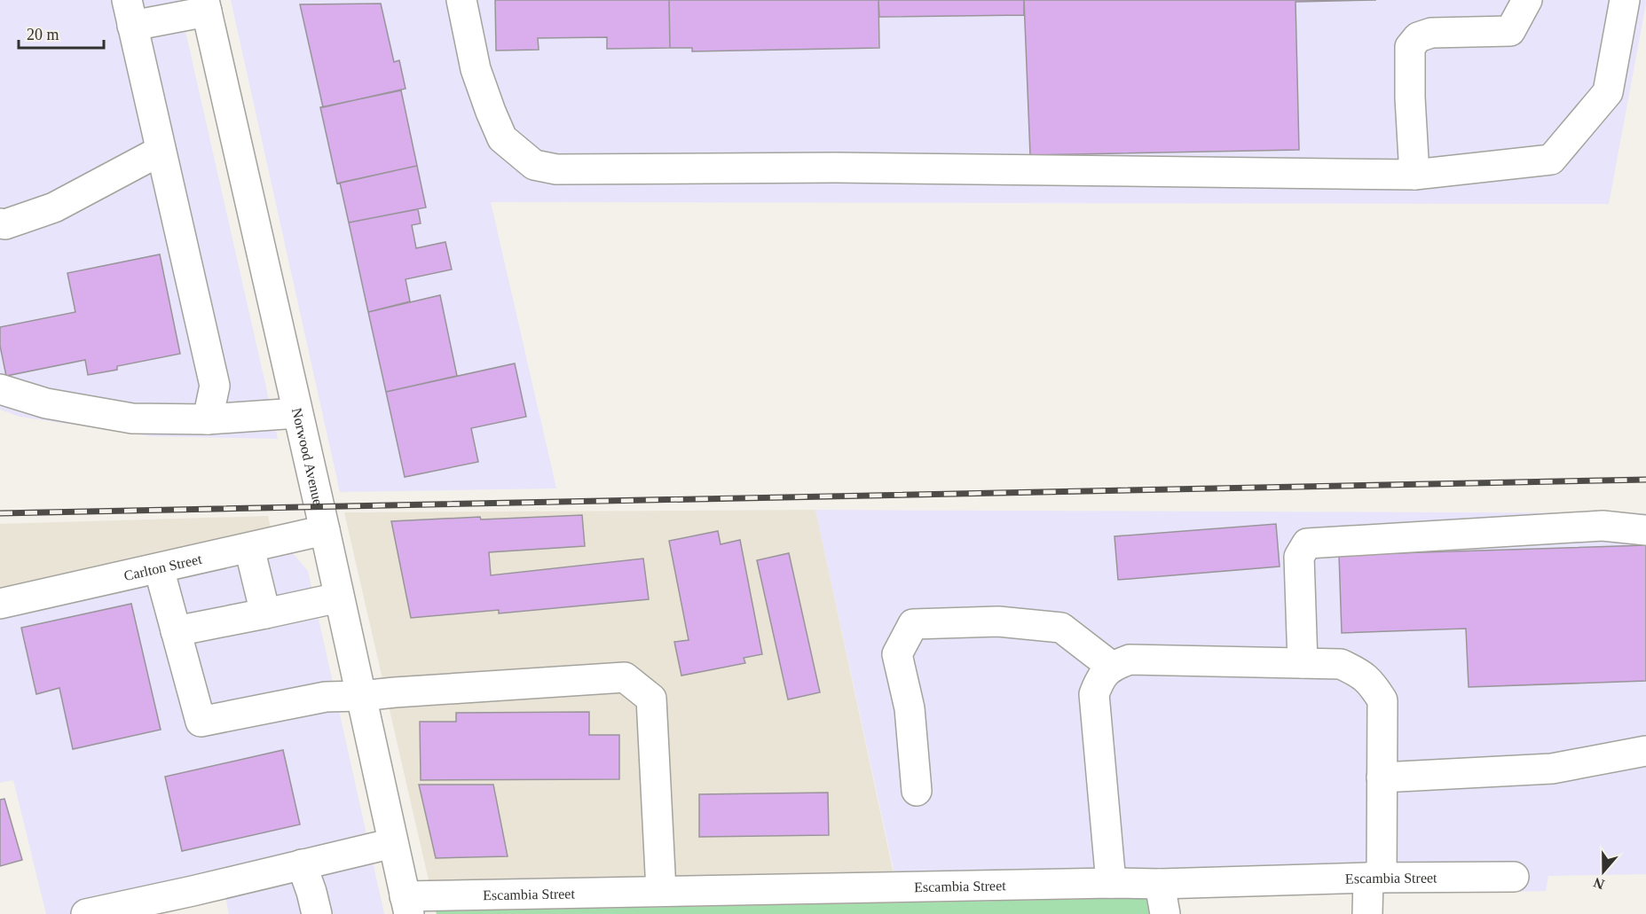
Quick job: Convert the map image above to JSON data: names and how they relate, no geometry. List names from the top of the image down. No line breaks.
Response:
{"streets":{"street":["Norwood Avenue","Carlton Street","Escambia Street"]},"crossings":[["Norwood Avenue","Carlton Street"],["Norwood Avenue","Escambia Street"]],"scale_bar":"20 m","north":"bottom"}
